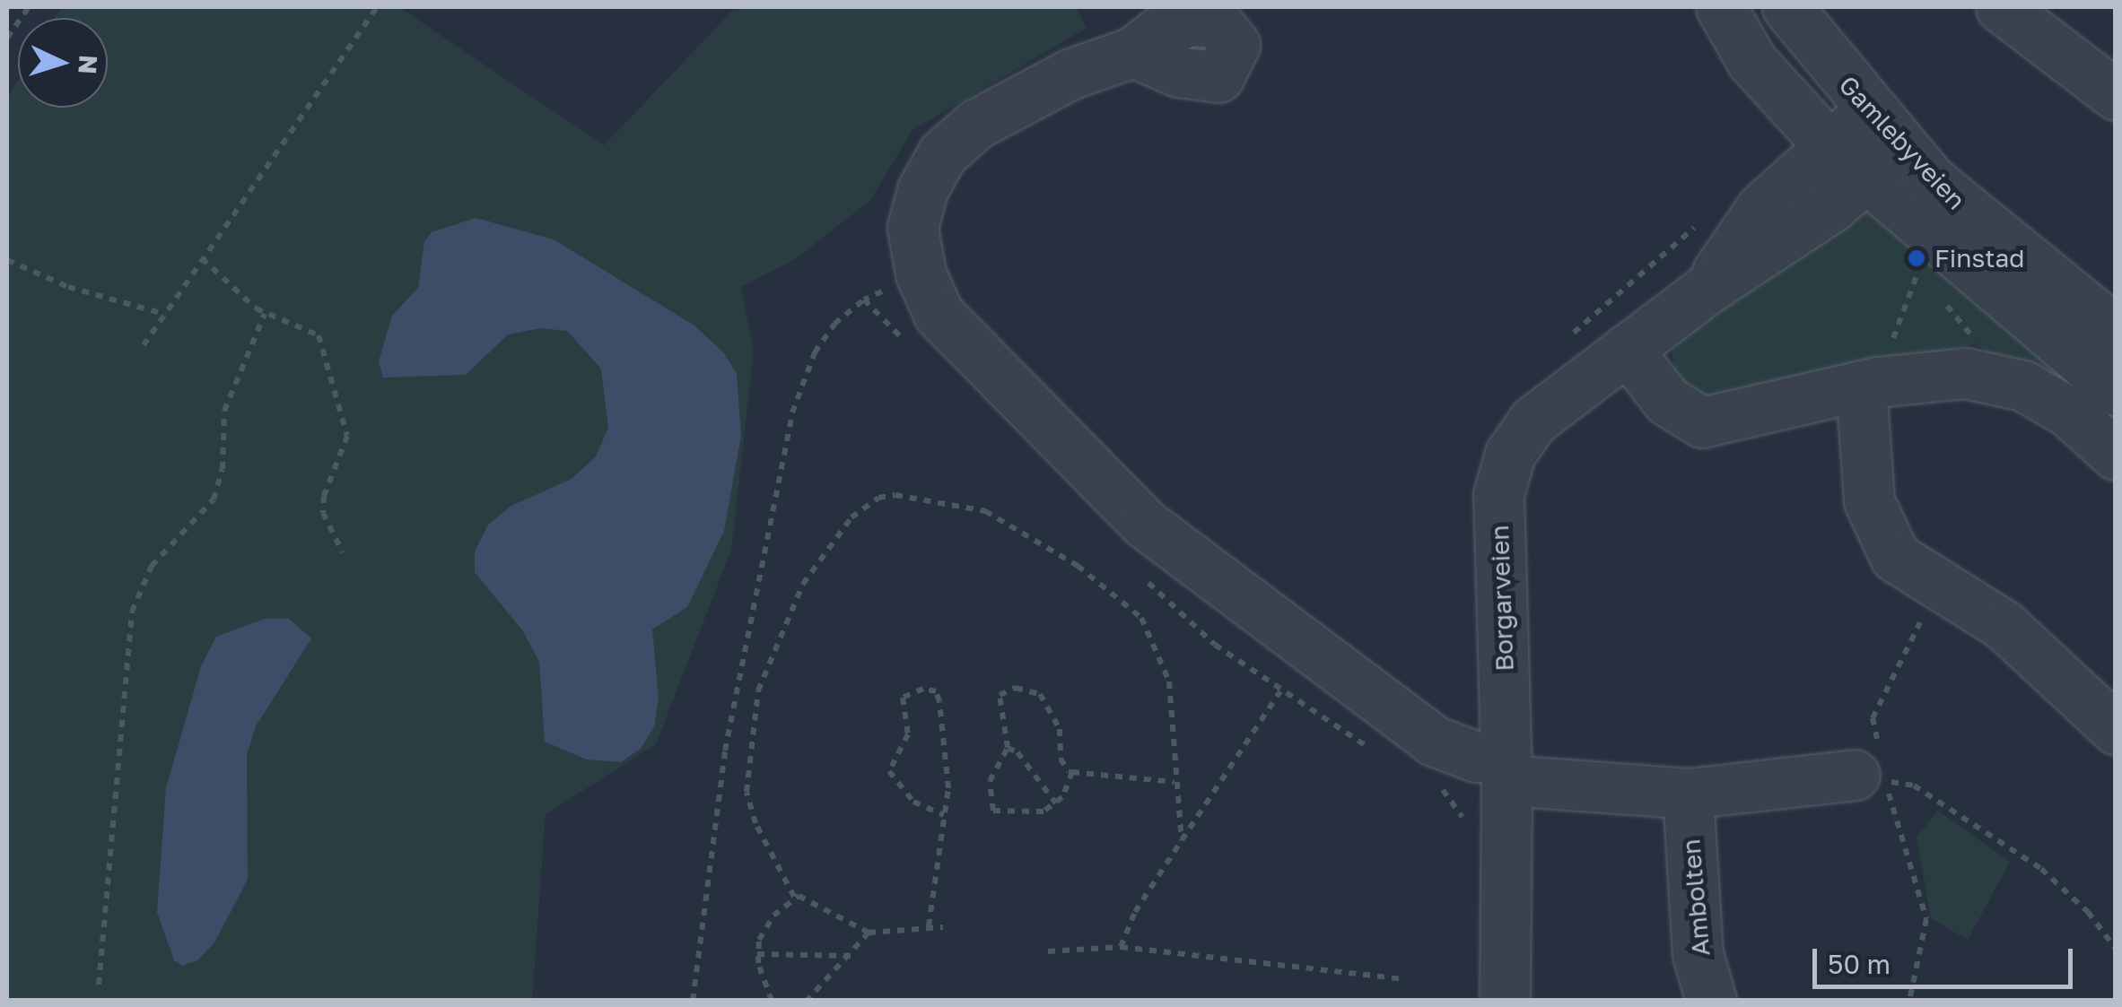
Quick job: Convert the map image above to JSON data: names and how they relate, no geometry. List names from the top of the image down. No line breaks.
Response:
{"streets":{"street":["Gamlebyveien","Borgarveien","Ambolten"]},"crossings":[["Gamlebyveien","Borgarveien"]],"places":["Finstad"],"scale_bar":"50 m","north":"right"}
